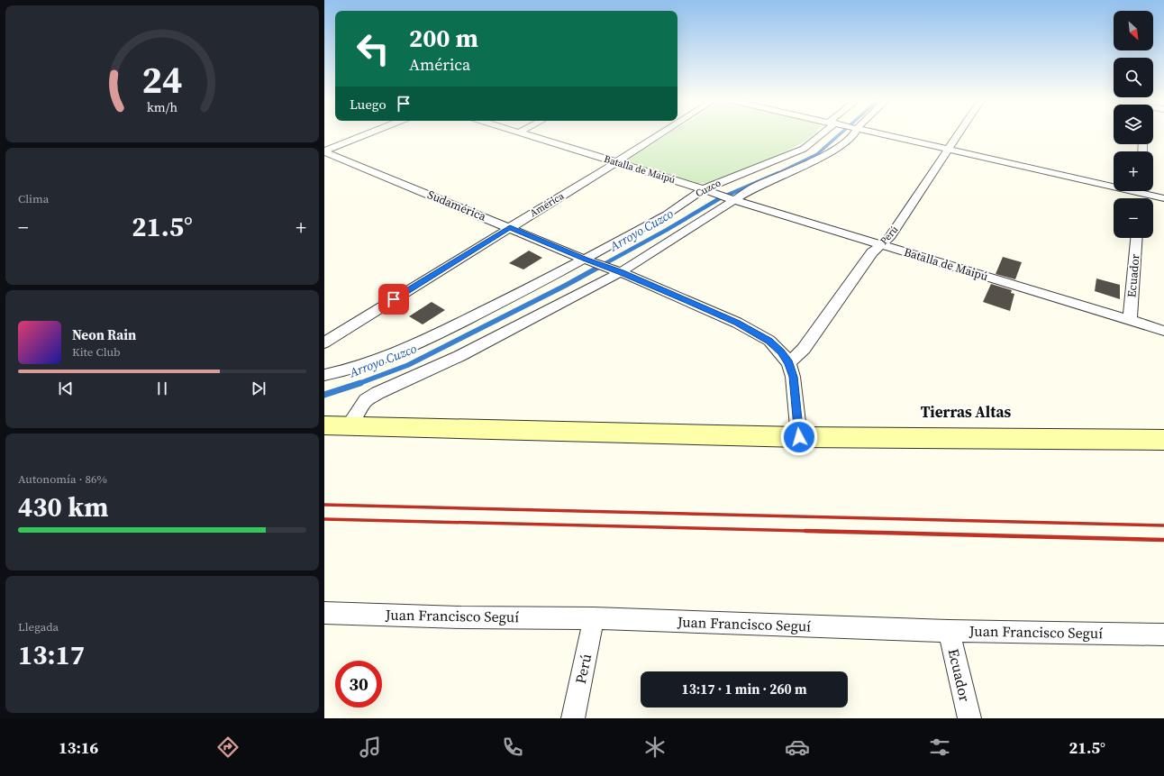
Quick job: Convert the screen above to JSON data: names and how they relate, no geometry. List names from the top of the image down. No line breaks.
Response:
{"streets":{"street":["Batalla de Maipú","Cuzco","América","Sudamérica","Perú","Ecuador","Juan Francisco Seguí"]},"crossings":[["Batalla de Maipú","Cuzco"],["Batalla de Maipú","América"],["Batalla de Maipú","Perú"],["Batalla de Maipú","Ecuador"],["Cuzco","Sudamérica"],["América","Sudamérica"],["Sudamérica","Perú"],["Perú","Juan Francisco Seguí"],["Ecuador","Juan Francisco Seguí"]],"districts":["Tierras Altas"],"water":["Arroyo Cuzco"],"north":"bottom right","page":{"map_buttons":["+","−"],"turn":["200 m","América"],"then":"Luego","tile":["Clima",["Autonomía · 86%","430 km"],["Llegada","13:17"]],"heat":["−","21.5°","+"],"song":["Neon Rain","Kite Club"],"limit":"30","trip":"13:17 · 1 min · 260 m","tabs":["13:16","21.5°"],"gauge":["24","km/h"]}}
